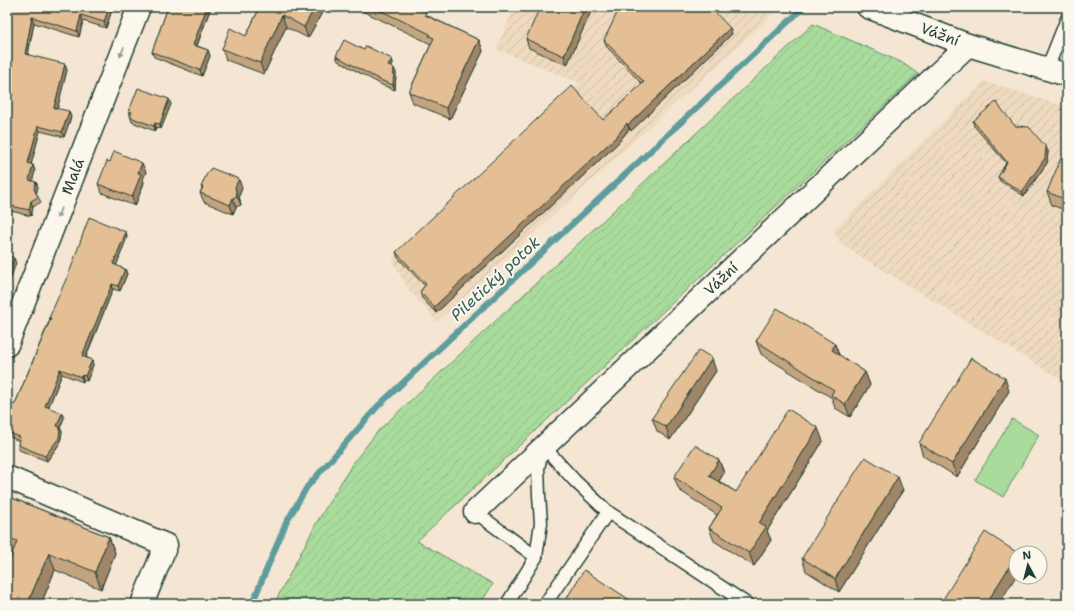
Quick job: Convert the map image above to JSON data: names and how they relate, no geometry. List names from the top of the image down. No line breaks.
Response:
{"streets":{"street":["Vážní","Malá"]},"one_way":["Malá"],"water":["Piletický potok"],"north":"top"}
